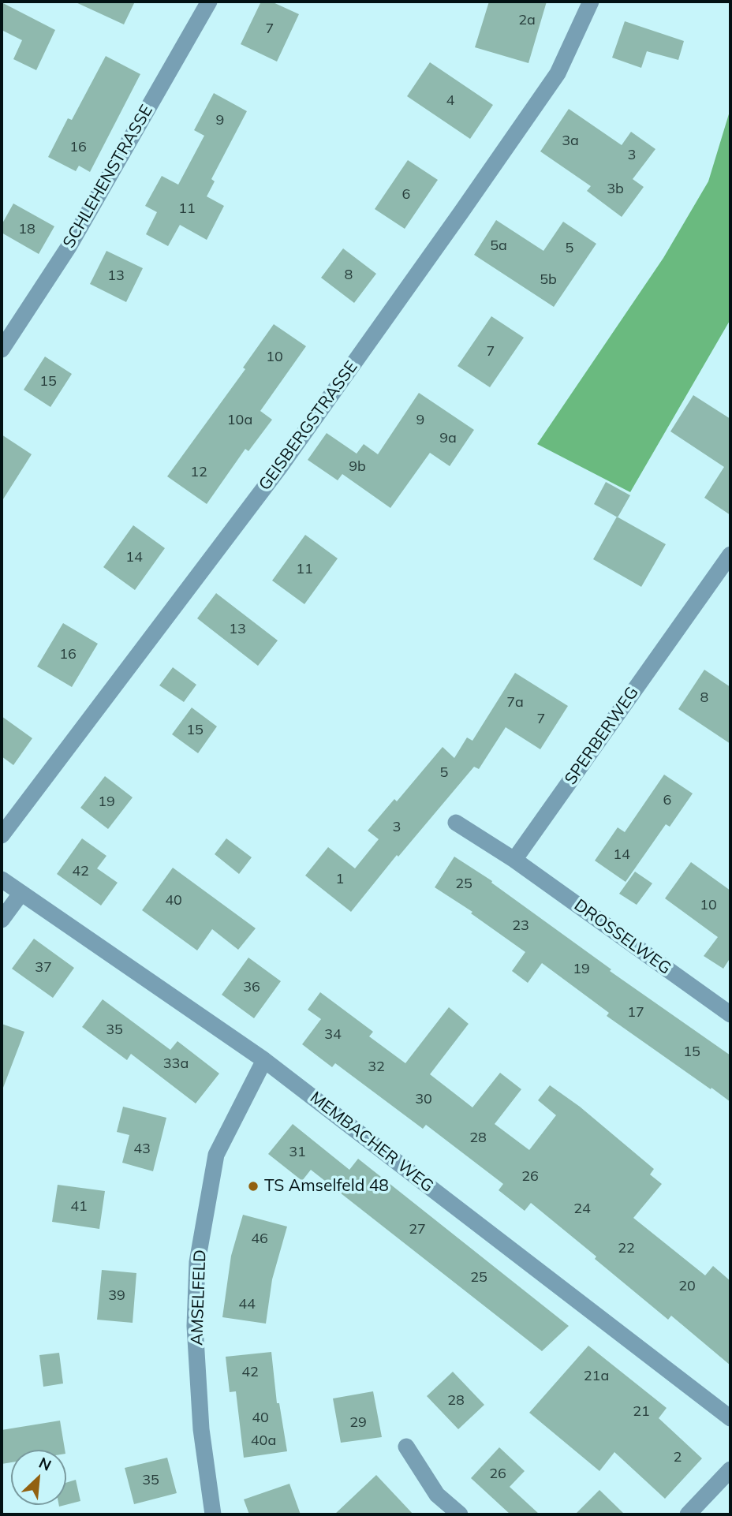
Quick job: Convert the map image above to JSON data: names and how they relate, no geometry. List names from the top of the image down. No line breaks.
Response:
{"streets":{"street":["SCHLEHENSTRASSE","GEISBERGSTRASSE","SPERBERWEG","DROSSELWEG","MEMBACHER WEG","AMSELFELD"]},"crossings":[["SPERBERWEG","DROSSELWEG"],["MEMBACHER WEG","AMSELFELD"]],"places":["TS Amselfeld 48"],"house_numbers":["2a","7","4","9","3a","16","3","3b","6","11","18","5a","5","8","13","5b","7","10","15","10a","9","9a","9b","12","14","11","13","16","8","7a","7","15","5","6","19","3","14","42","1","25","40","10","23","37","19","36","17","35","34","15","33a","32","30","28","43","31","26","41","24","27","46","22","25","20","39","44","42","21a","28","21","40","29","40a","2","26","35"],"north":"top right"}
